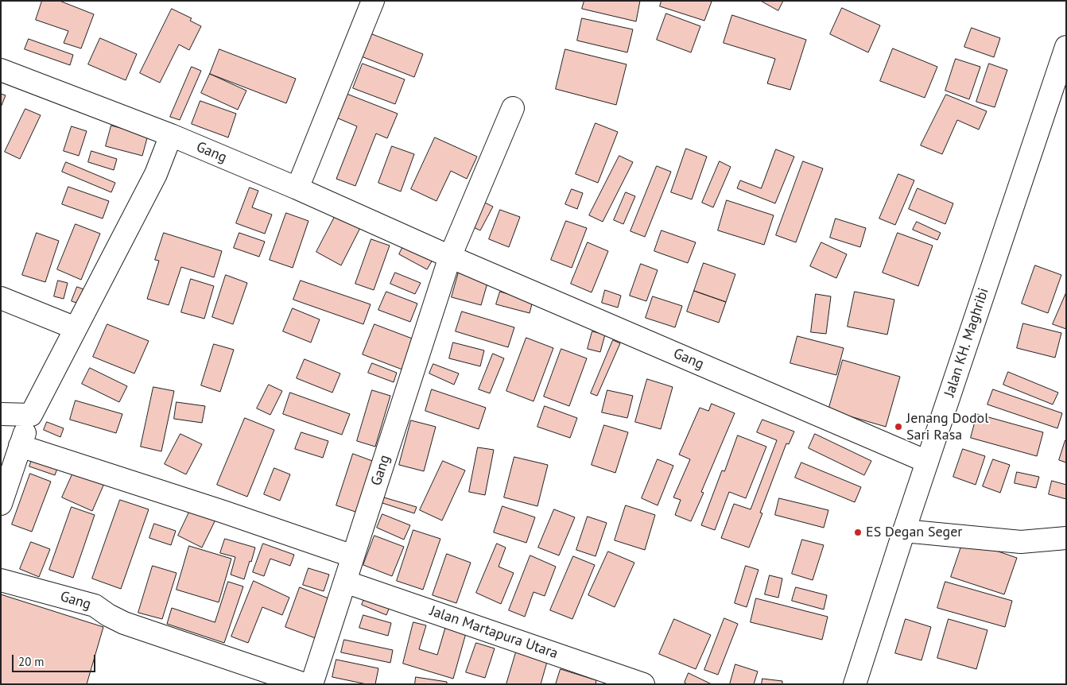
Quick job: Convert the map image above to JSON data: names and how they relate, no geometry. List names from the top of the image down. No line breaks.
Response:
{"streets":{"main road":["Gang","Jalan KH. Maghribi","Jalan Martapura Utara"]},"crossings":[["Gang","Jalan KH. Maghribi"],["Gang","Jalan Martapura Utara"]],"places":["Jenang Dodol Sari Rasa","ES Degan Seger"],"scale_bar":"20 m"}
